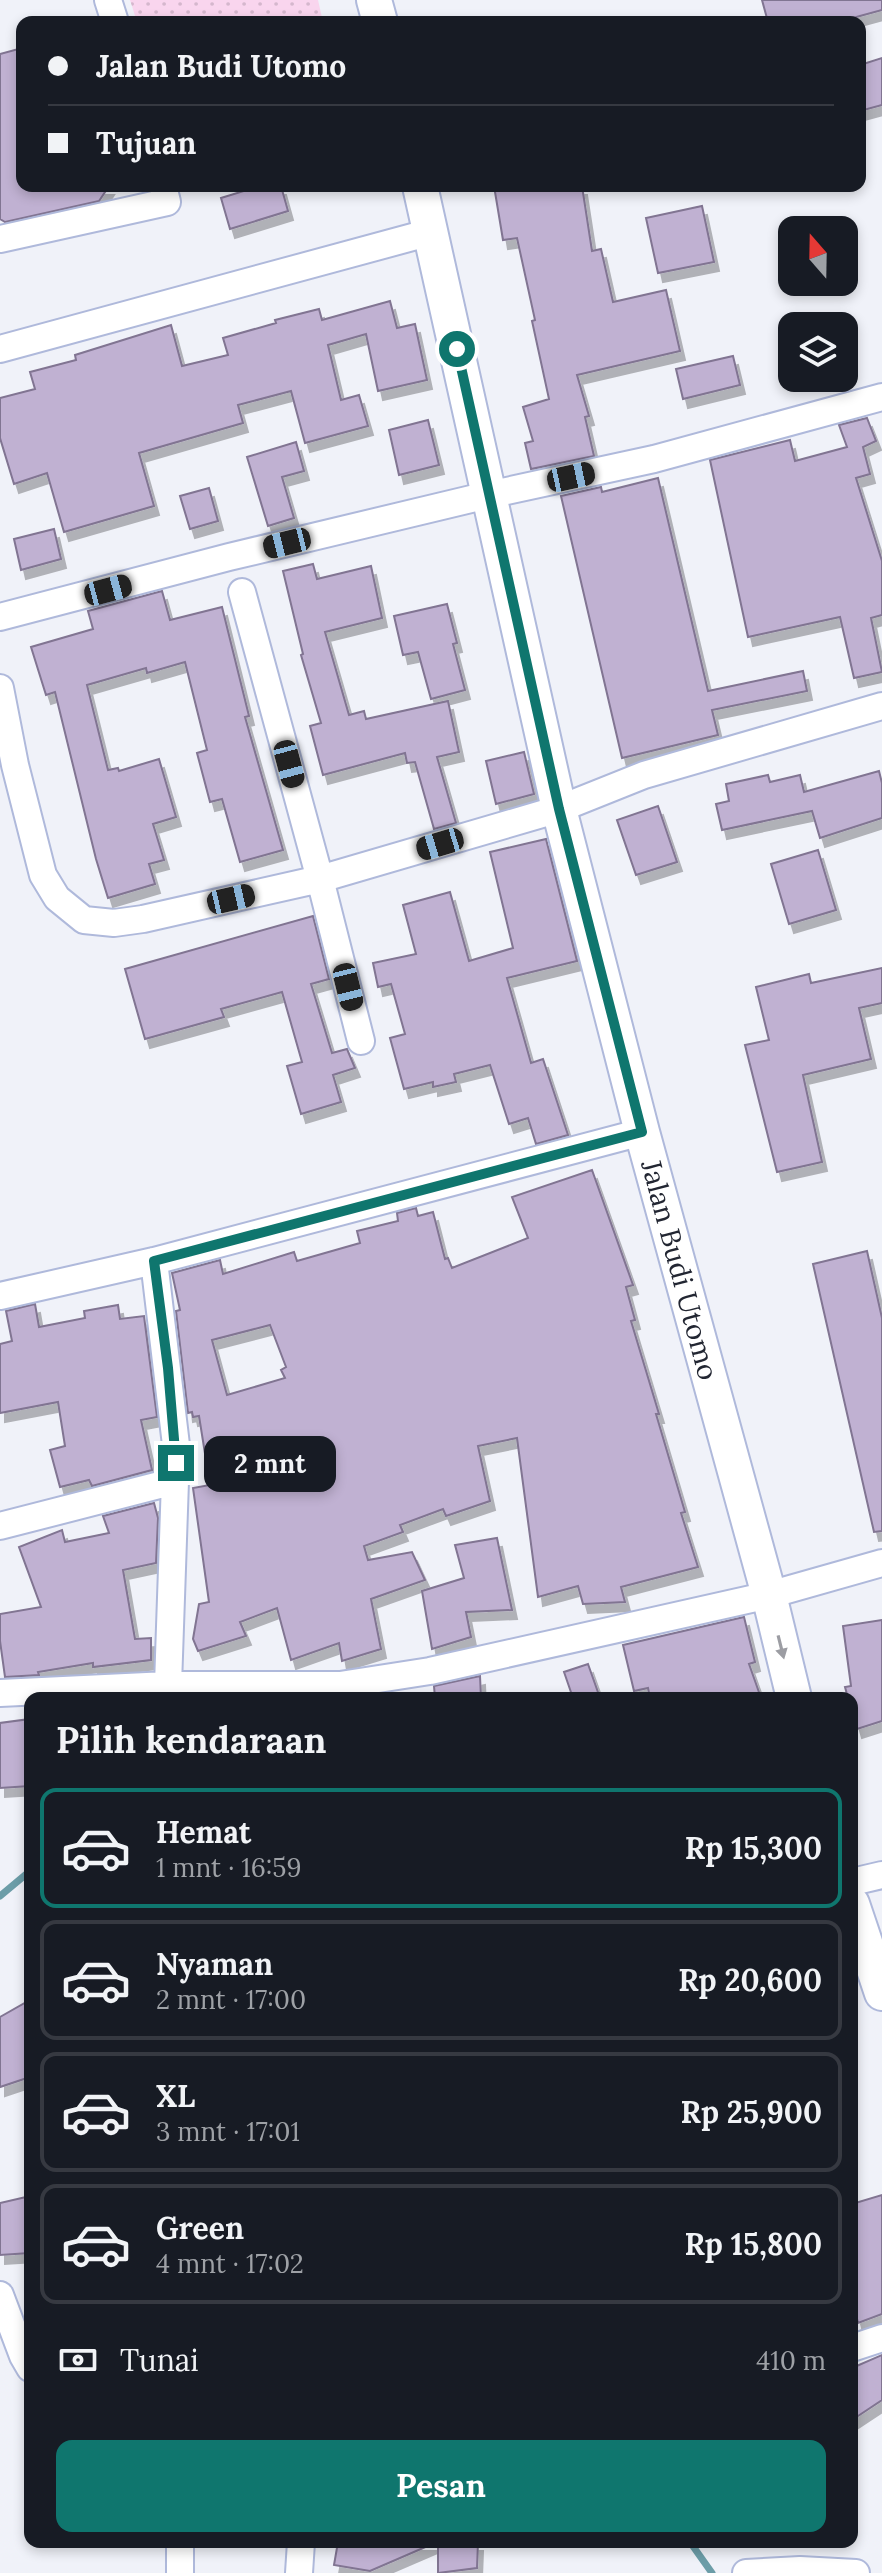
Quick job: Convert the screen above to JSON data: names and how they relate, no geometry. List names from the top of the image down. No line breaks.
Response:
{"streets":{"street":["Jalan Budi Utomo"]},"north":"top","page":{"banner":["Jalan Budi Utomo","Tujuan"],"bubble":"2 mnt","heading":"Pilih kendaraan","list":[{"name":"Hemat","note":"1 mnt · 16:59","value":"Rp 15,300"},{"name":"Nyaman","note":"2 mnt · 17:00","value":"Rp 20,600"},{"name":"XL","note":"3 mnt · 17:01","value":"Rp 25,900"},{"name":"Green","note":"4 mnt · 17:02","value":"Rp 15,800"}],"pay":["Tunai","410 m"],"buttons":"Pesan"}}
